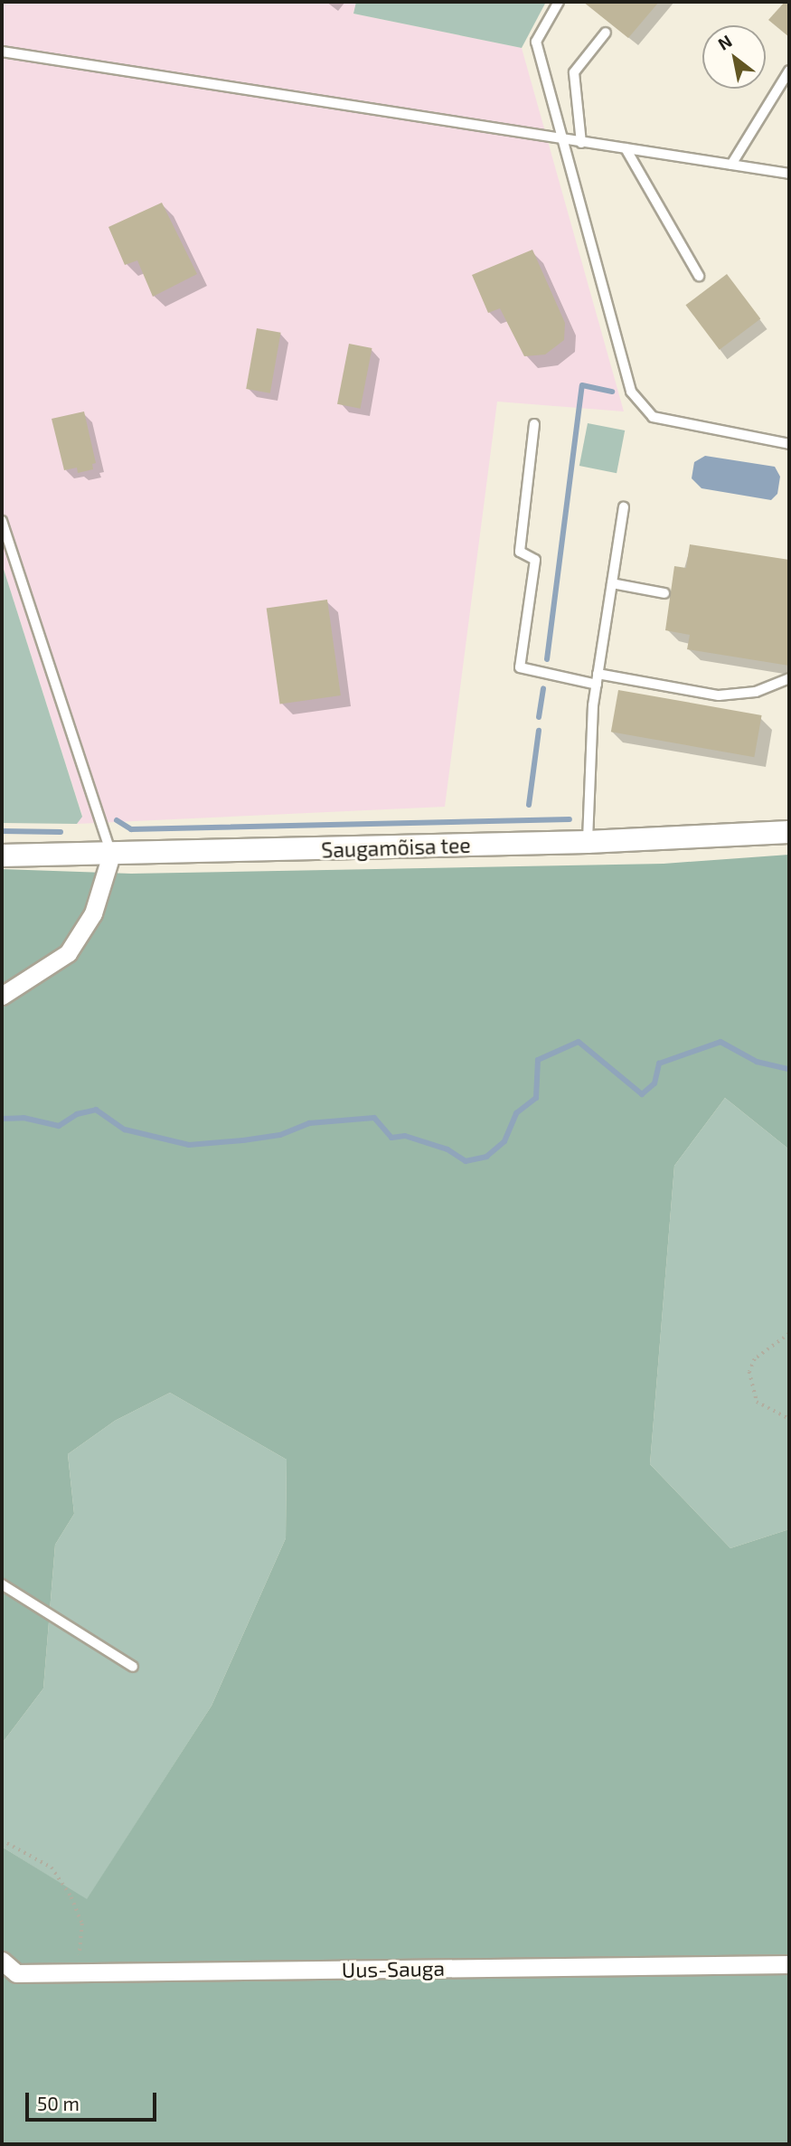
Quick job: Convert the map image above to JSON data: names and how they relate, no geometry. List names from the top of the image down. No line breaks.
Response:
{"streets":{"street":["Saugamõisa tee","Uus-Sauga"]},"scale_bar":"50 m","north":"top left"}
